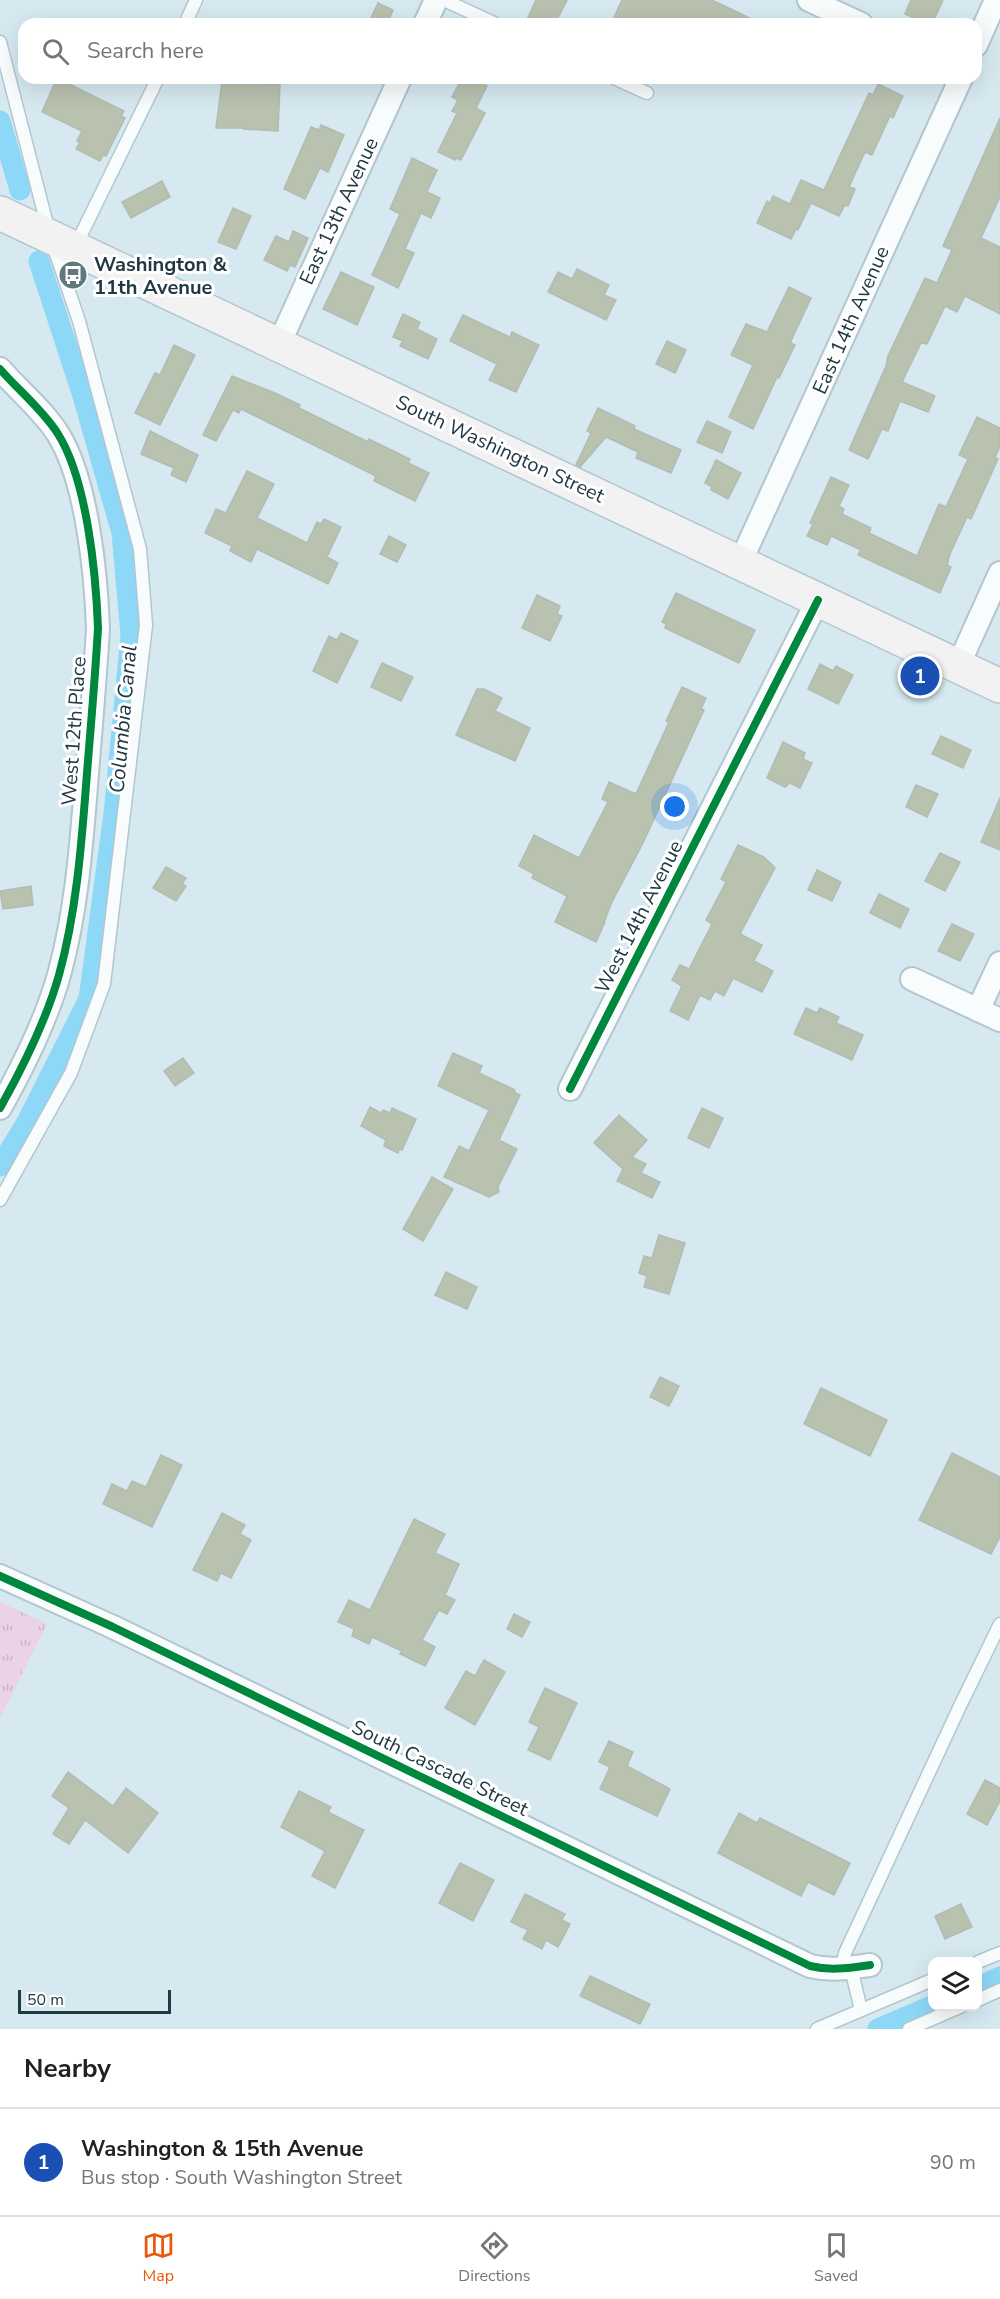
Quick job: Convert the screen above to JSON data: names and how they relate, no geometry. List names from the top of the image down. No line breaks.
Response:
{"streets":{"main road":["South Washington Street"],"street":["East 13th Avenue","East 14th Avenue","West 12th Place","West 14th Avenue","South Cascade Street"]},"crossings":[["East 13th Avenue","South Washington Street"],["East 14th Avenue","South Washington Street"],["South Washington Street","West 14th Avenue"]],"water":["Columbia Canal"],"places":{"bus stop":["Washington & 11th Avenue"]},"scale_bar":"50 m","page":{"search":"Search here","pins":"1","scale":"50 m","heading":"Nearby","list":[{"mark":"1","name":"Washington & 15th Avenue","note":"Bus stop · South Washington Street","value":"90 m"}],"nav":["Map","Directions","Saved"]}}
